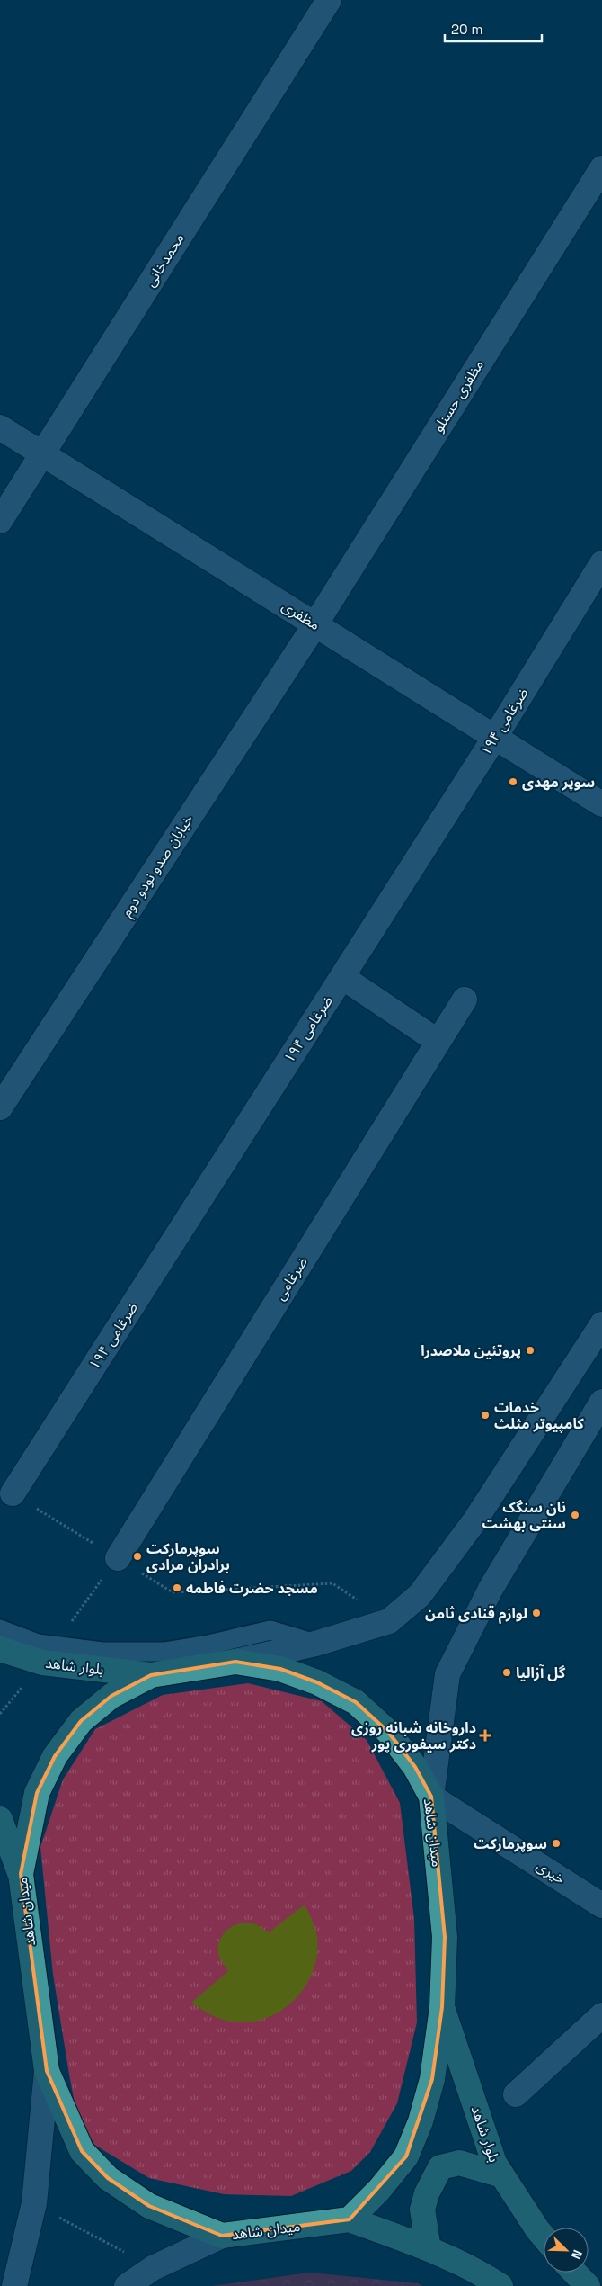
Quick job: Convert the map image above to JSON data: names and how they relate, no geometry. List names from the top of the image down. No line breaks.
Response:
{"streets":{"main road":["بلوار شاهد","میدان شاهد"],"street":["محمدخانی","مظفری حسنلو","مظفری","ضرغامی ۱۹۴","خیابان صدو نودو دوم","ضرغامی","خیری"]},"crossings":[["محمدخانی","مظفری"],["مظفری حسنلو","مظفری"],["مظفری حسنلو","خیابان صدو نودو دوم"],["مظفری","ضرغامی ۱۹۴"],["مظفری","خیابان صدو نودو دوم"],["بلوار شاهد","میدان شاهد"],["میدان شاهد","خیری"]],"places":{"other":["سوپر مهدی","پروتئین ملاصدرا","خدمات کامپیوتر مثلث","نان سنگک سنتی بهشت","سوپرمارکت برادران مرادی","مسجد حضرت فاطمه","لوازم قنادی ثامن","گل آزالیا","سوپرمارکت"],"health":["داروخانه شبانه روزی دکتر سیفوری پور"]},"scale_bar":"20 m","north":"bottom right"}
